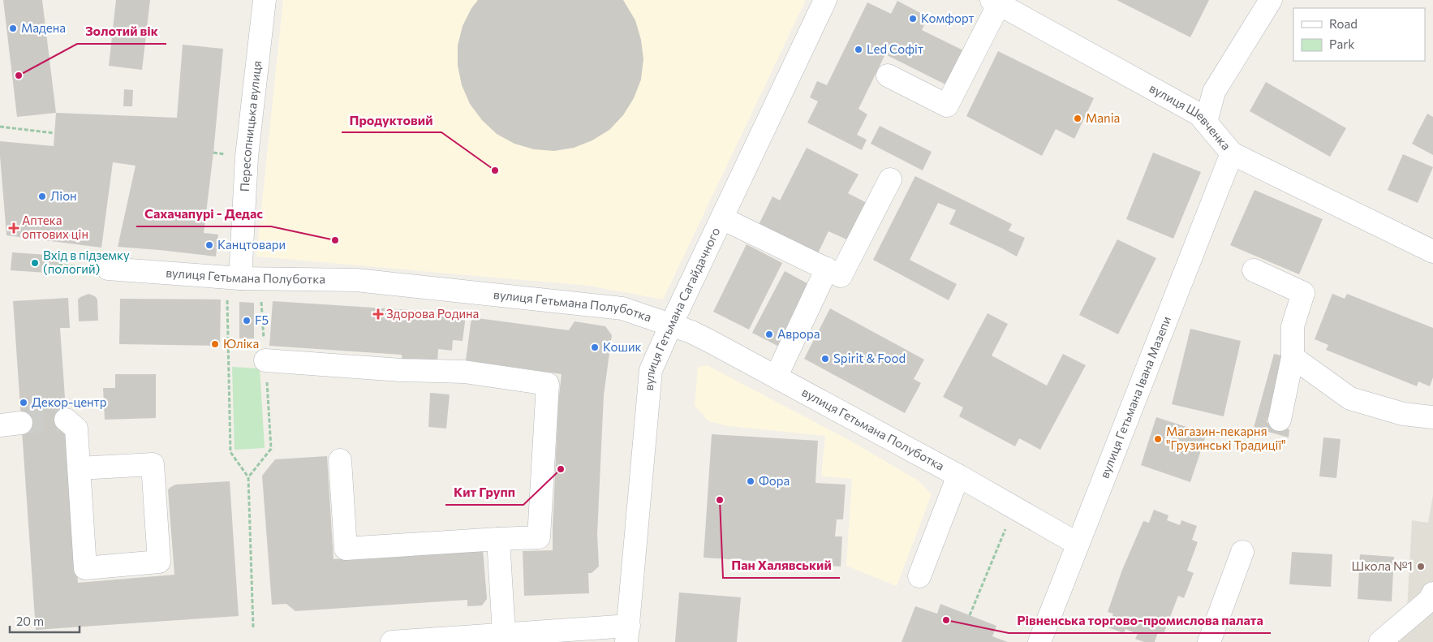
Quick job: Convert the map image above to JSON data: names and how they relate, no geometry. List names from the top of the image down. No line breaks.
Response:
{"streets":{"street":["вулиця Шевченка","Пересопницька вулиця","вулиця Гетьмана Полуботка","вулиця Гетьмана Сагайдачного","вулиця Гетьмана Івана Мазепи"]},"crossings":[["вулиця Шевченка","вулиця Гетьмана Івана Мазепи"],["Пересопницька вулиця","вулиця Гетьмана Полуботка"],["вулиця Гетьмана Полуботка","вулиця Гетьмана Сагайдачного"],["вулиця Гетьмана Полуботка","вулиця Гетьмана Івана Мазепи"]],"places":{"other":["Комфорт","Мадена","Led Софіт","Золотий вік","Mania","Продуктовий","Ліон","Сахачапурі - Дедас","Канцтовари","Вхід в підземку (пологий)","F5","Аврора","Юліка","Кошик","Spirit & Food","Декор-центр","Магазин-пекарня \"Грузинські Традиції\"","Кит Групп","Фора","Пан Халявський","Школа №1","Рівненська торгово-промислова палата"],"health":["Аптека оптових цін","Здорова Родина"]},"legend":["Road","Park"],"scale_bar":"20 m"}
